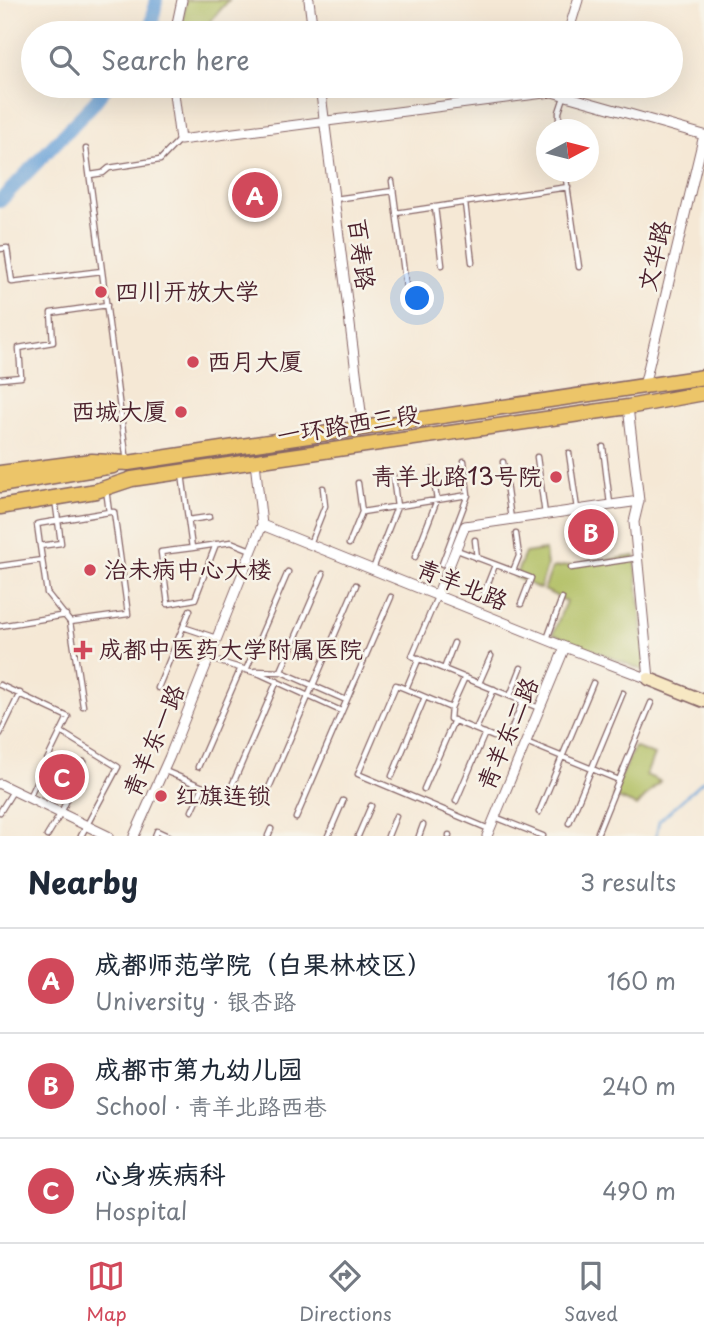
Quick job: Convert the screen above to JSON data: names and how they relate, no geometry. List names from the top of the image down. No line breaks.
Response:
{"streets":{"main road":["一环路西三段"],"street":["百寿路","文华路","青羊北路","青羊东二路","青羊东一路"]},"crossings":[["百寿路","一环路西三段"],["文华路","一环路西三段"],["一环路西三段","青羊东一路"],["青羊北路","青羊东二路"],["青羊北路","青羊东一路"]],"places":{"other":["四川开放大学","西月大厦","西城大厦","青羊北路13号院","治未病中心大楼","红旗连锁"],"health":["成都中医药大学附属医院"]},"north":"right","page":{"search":"Search here","pins":["A","B","C"],"heading":["Nearby","3 results"],"list":[{"mark":"A","name":"成都师范学院（白果林校区）","note":"University · 银杏路","value":"160 m"},{"mark":"B","name":"成都市第九幼儿园","note":"School · 青羊北路西巷","value":"240 m"},{"mark":"C","name":"心身疾病科","note":"Hospital","value":"490 m"}],"nav":["Map","Directions","Saved"]}}
